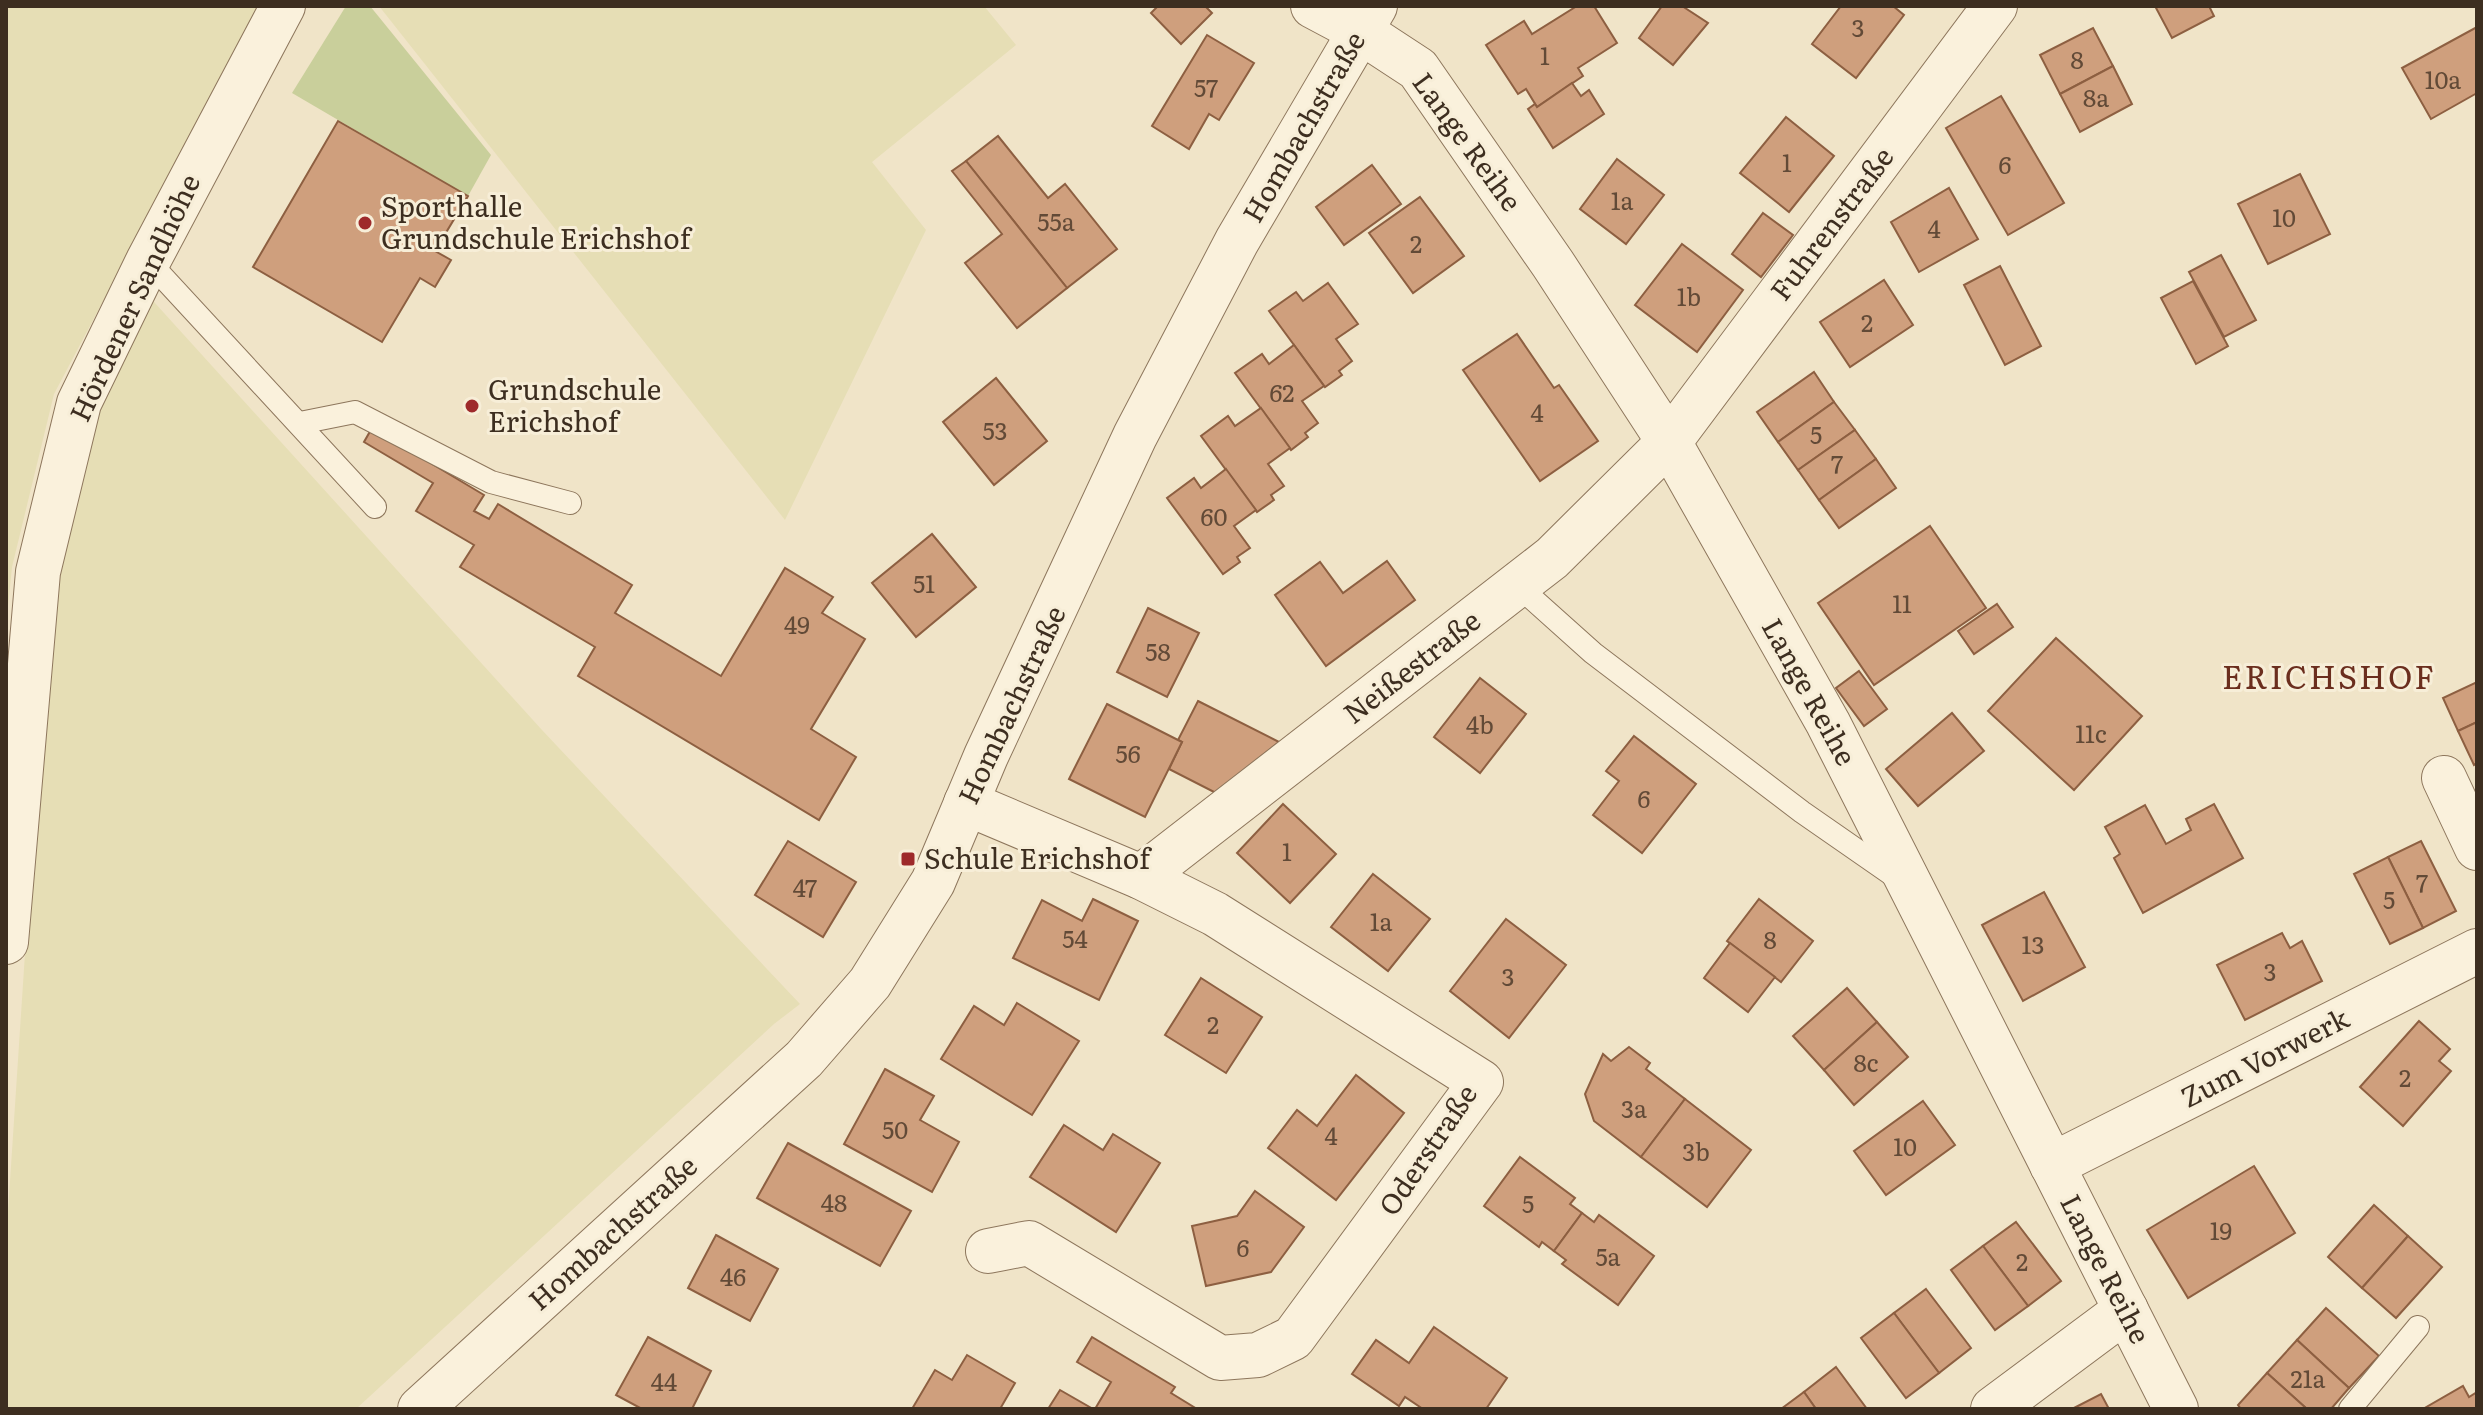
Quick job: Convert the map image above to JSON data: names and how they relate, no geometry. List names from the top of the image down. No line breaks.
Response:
{"streets":{"street":["Hombachstraße","Lange Reihe","Fuhrenstraße","Hördener Sandhöhe","Neißestraße","Zum Vorwerk","Oderstraße"]},"crossings":[["Hombachstraße","Lange Reihe"],["Hombachstraße","Oderstraße"],["Lange Reihe","Fuhrenstraße"],["Lange Reihe","Neißestraße"],["Lange Reihe","Zum Vorwerk"],["Fuhrenstraße","Neißestraße"],["Neißestraße","Oderstraße"]],"districts":["ERICHSHOF"],"places":{"other":["Sporthalle Grundschule Erichshof","Grundschule Erichshof"],"transit":["Schule Erichshof"]},"house_numbers":["3","1","8","10a","57","8a","1","6","1a","10","55a","4","2","1b","2","62","4","53","5","7","60","51","11","49","58","4b","11c","56","6","1","7","47","5","1a","54","8","13","3","3","2","8c","2","3a","50","4","10","3b","48","5","19","6","5a","2","46","21a","44"]}
